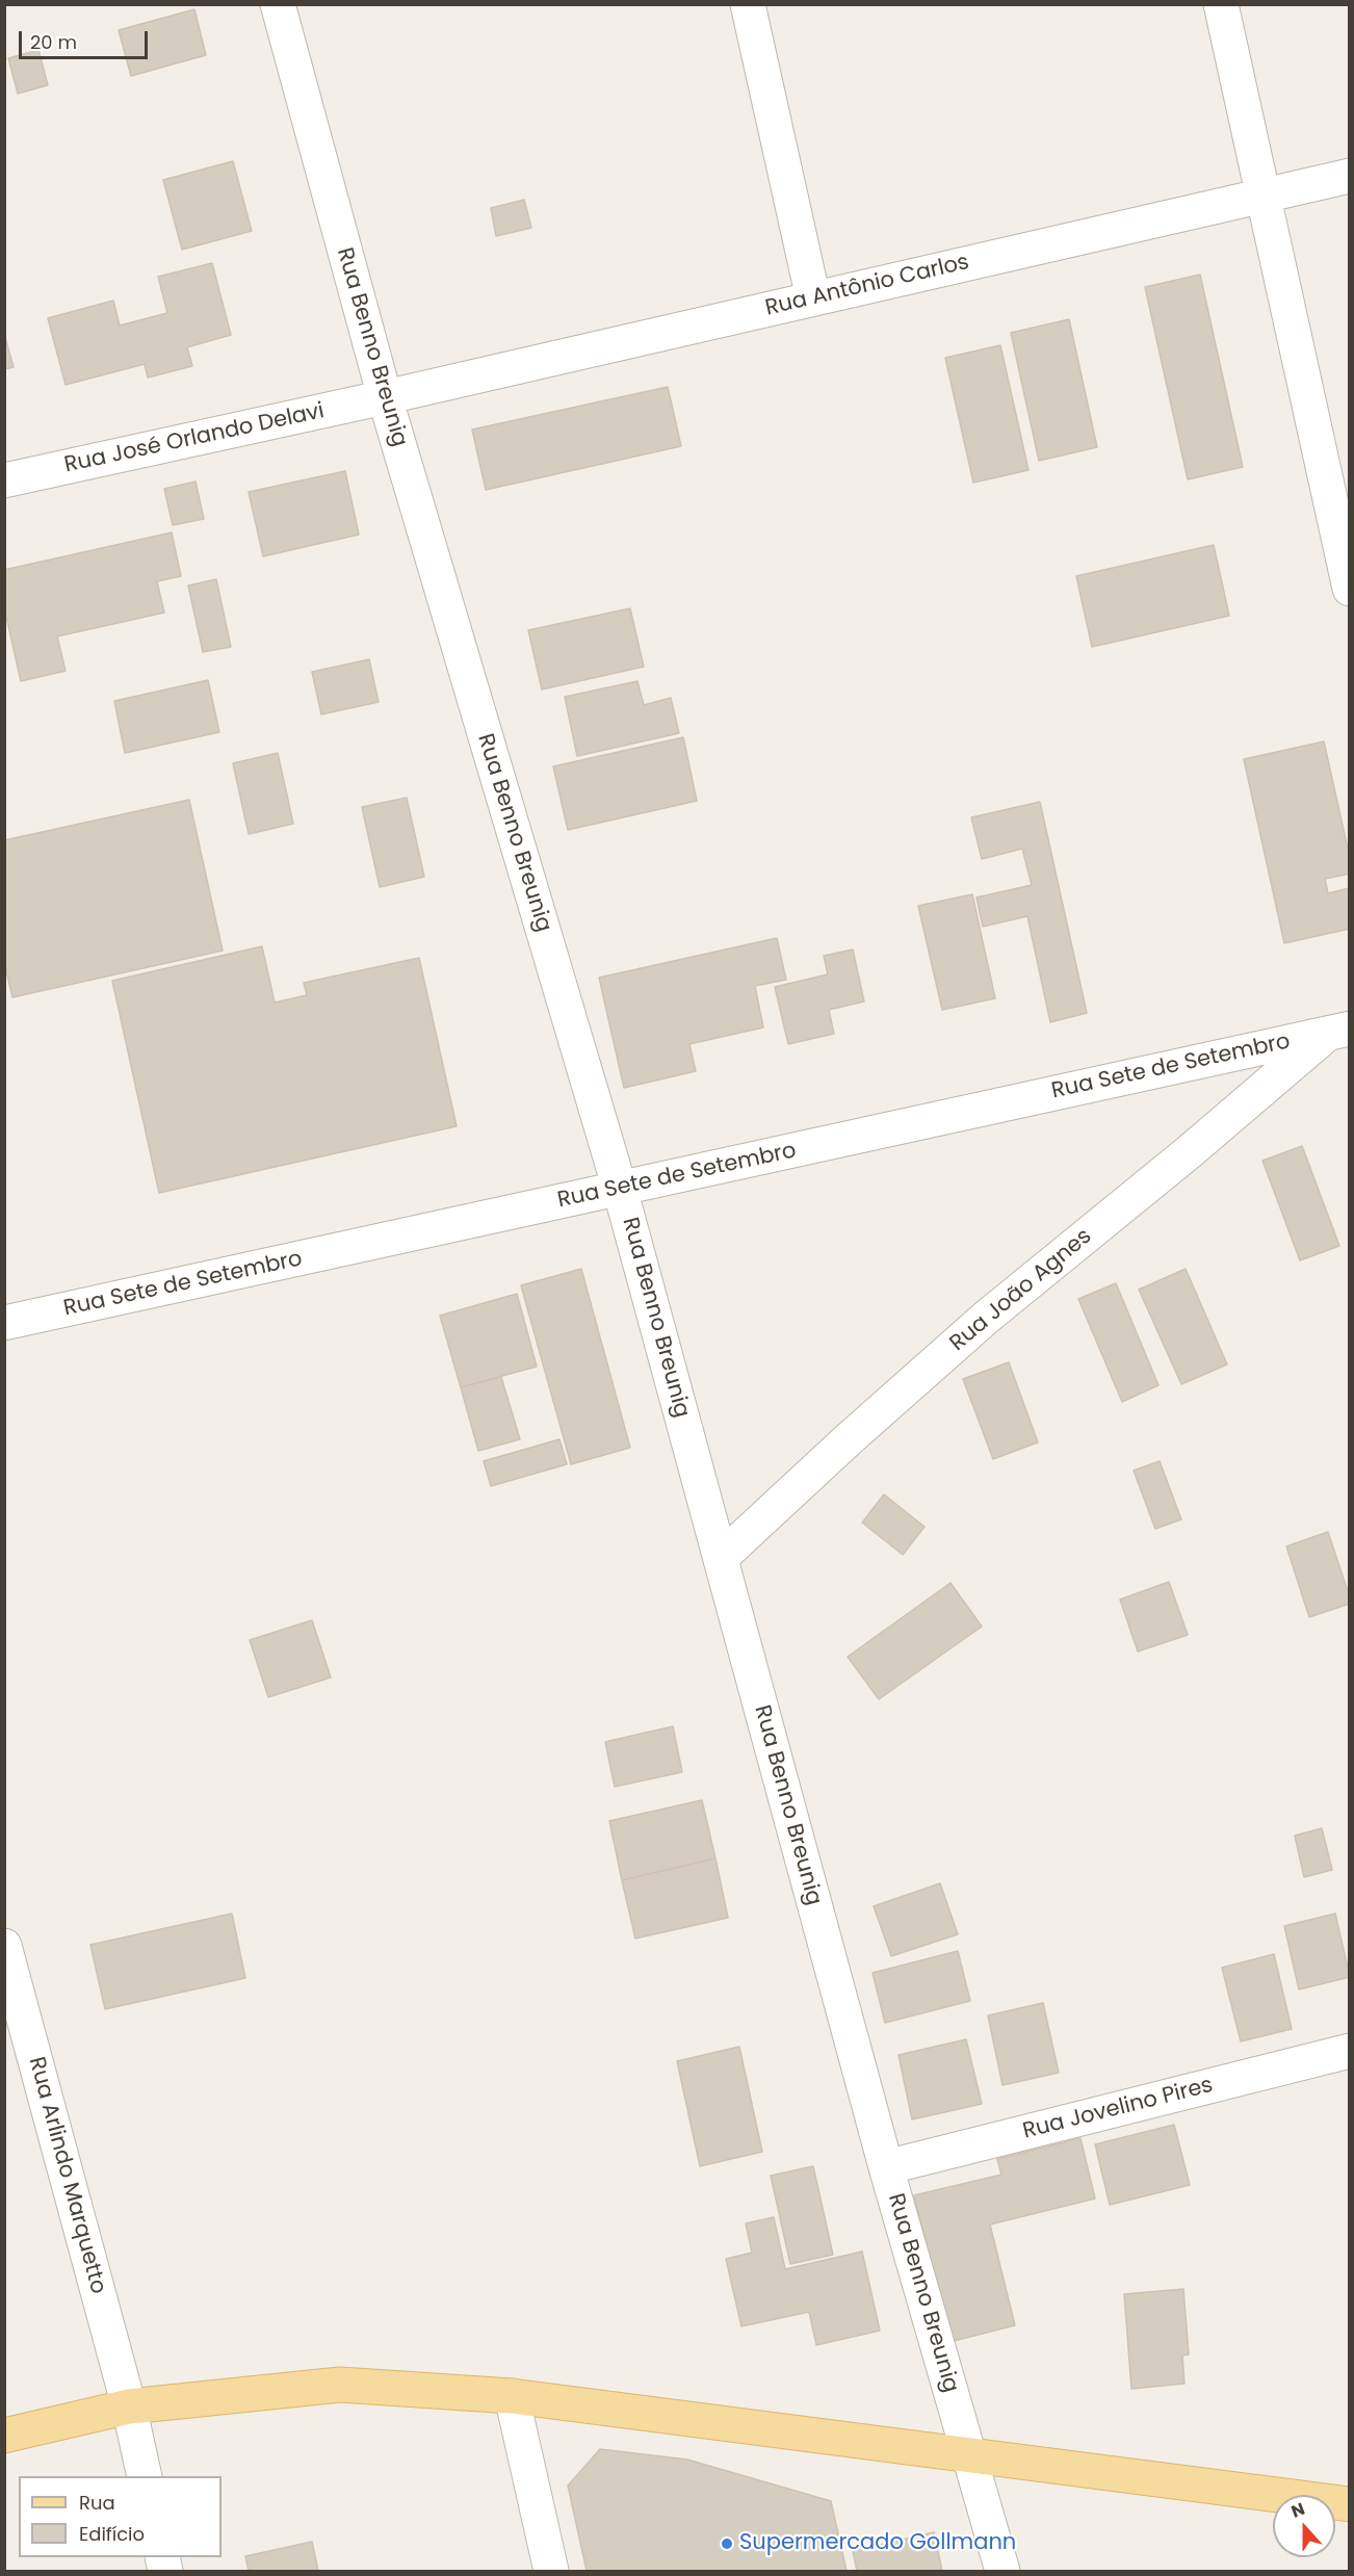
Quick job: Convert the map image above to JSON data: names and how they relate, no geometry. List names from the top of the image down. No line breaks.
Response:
{"streets":{"street":["Rua Antônio Carlos","Rua Benno Breunig","Rua José Orlando Delavi","Rua Sete de Setembro","Rua João Agnes","Rua Jovelino Pires","Rua Arlindo Marquetto"]},"crossings":[["Rua Antônio Carlos","Rua Benno Breunig"],["Rua Antônio Carlos","Rua José Orlando Delavi"],["Rua Benno Breunig","Rua José Orlando Delavi"],["Rua Benno Breunig","Rua Sete de Setembro"],["Rua Benno Breunig","Rua João Agnes"],["Rua Benno Breunig","Rua Jovelino Pires"],["Rua Sete de Setembro","Rua João Agnes"]],"places":["Supermercado Gollmann"],"legend":["Rua","Edifício"],"scale_bar":"20 m","north":"top"}
